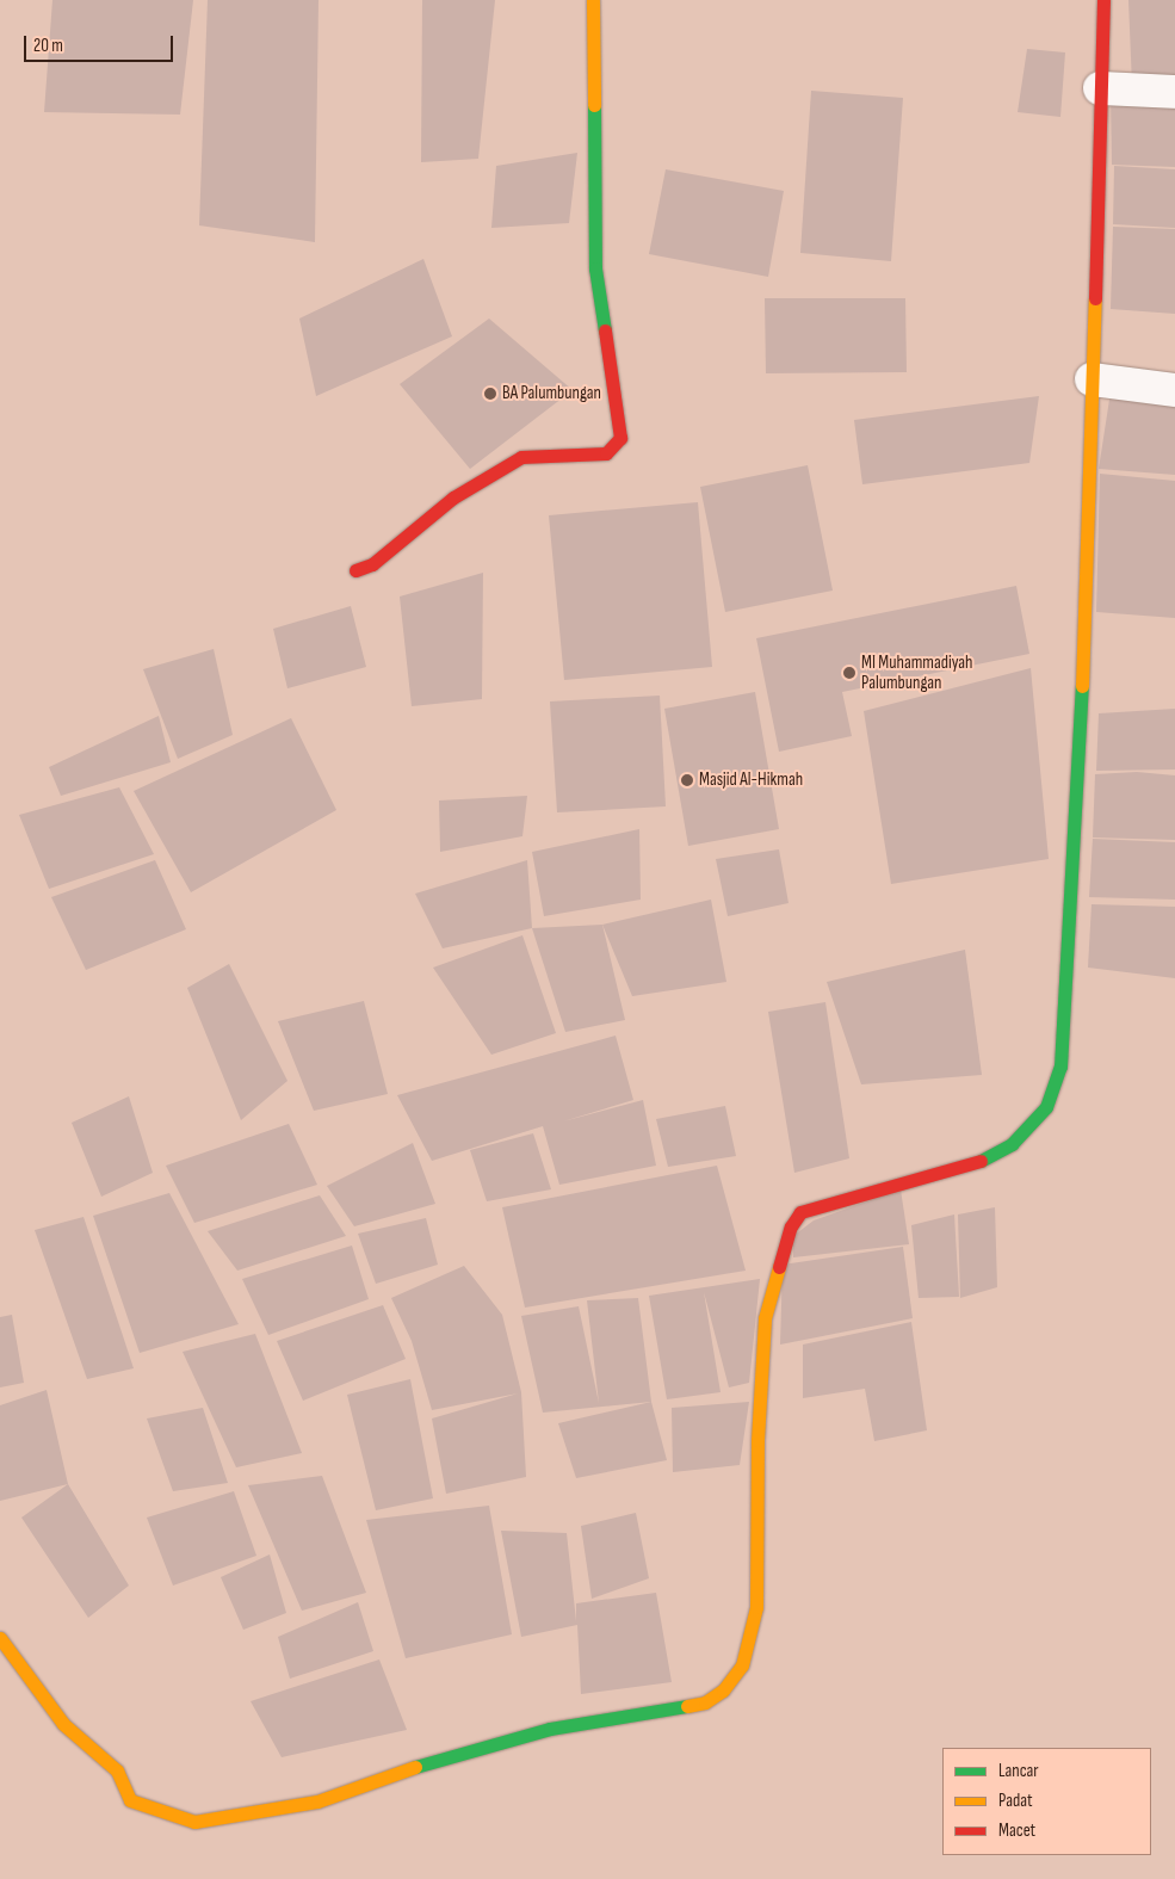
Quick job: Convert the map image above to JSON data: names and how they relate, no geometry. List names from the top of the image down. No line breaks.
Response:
{"places":["BA Palumbungan","MI Muhammadiyah Palumbungan","Masjid Al-Hikmah"],"legend":["Lancar","Padat","Macet"],"scale_bar":"20 m"}
